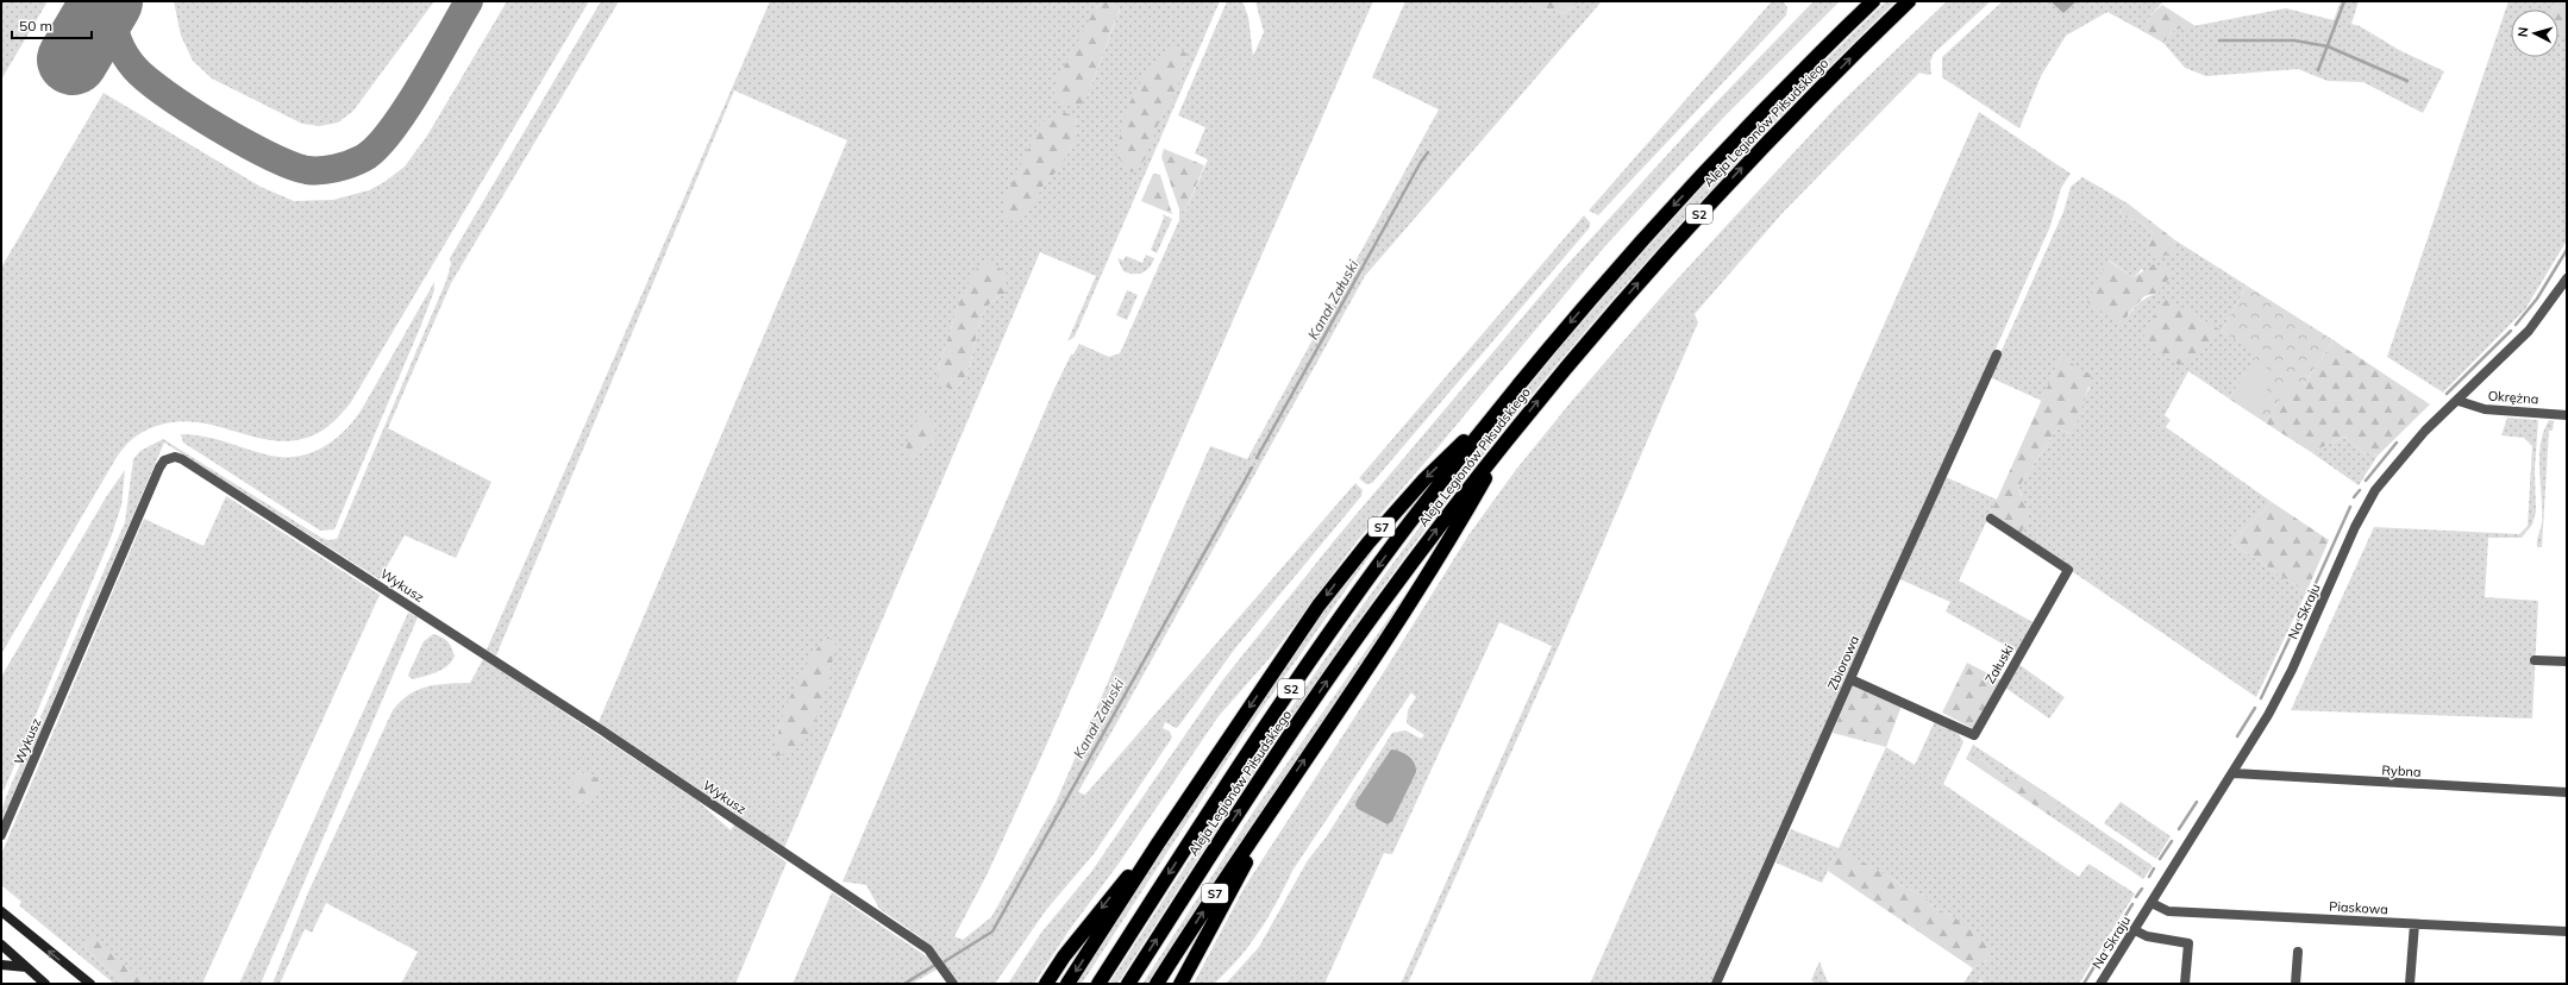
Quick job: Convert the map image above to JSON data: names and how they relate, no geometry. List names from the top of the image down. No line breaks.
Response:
{"streets":{"highway":["Aleja Legionów Piłsudskiego","S2","S7"],"street":["Okrężna","Wykusz","Na Skraju","Zbiorowa","Załuski","Rybna","Piaskowa"]},"crossings":[["Aleja Legionów Piłsudskiego","S7"],["Okrężna","Na Skraju"],["Na Skraju","Rybna"],["Na Skraju","Piaskowa"],["Zbiorowa","Załuski"]],"water":["Kanał Załuski"],"scale_bar":"50 m","north":"left"}
